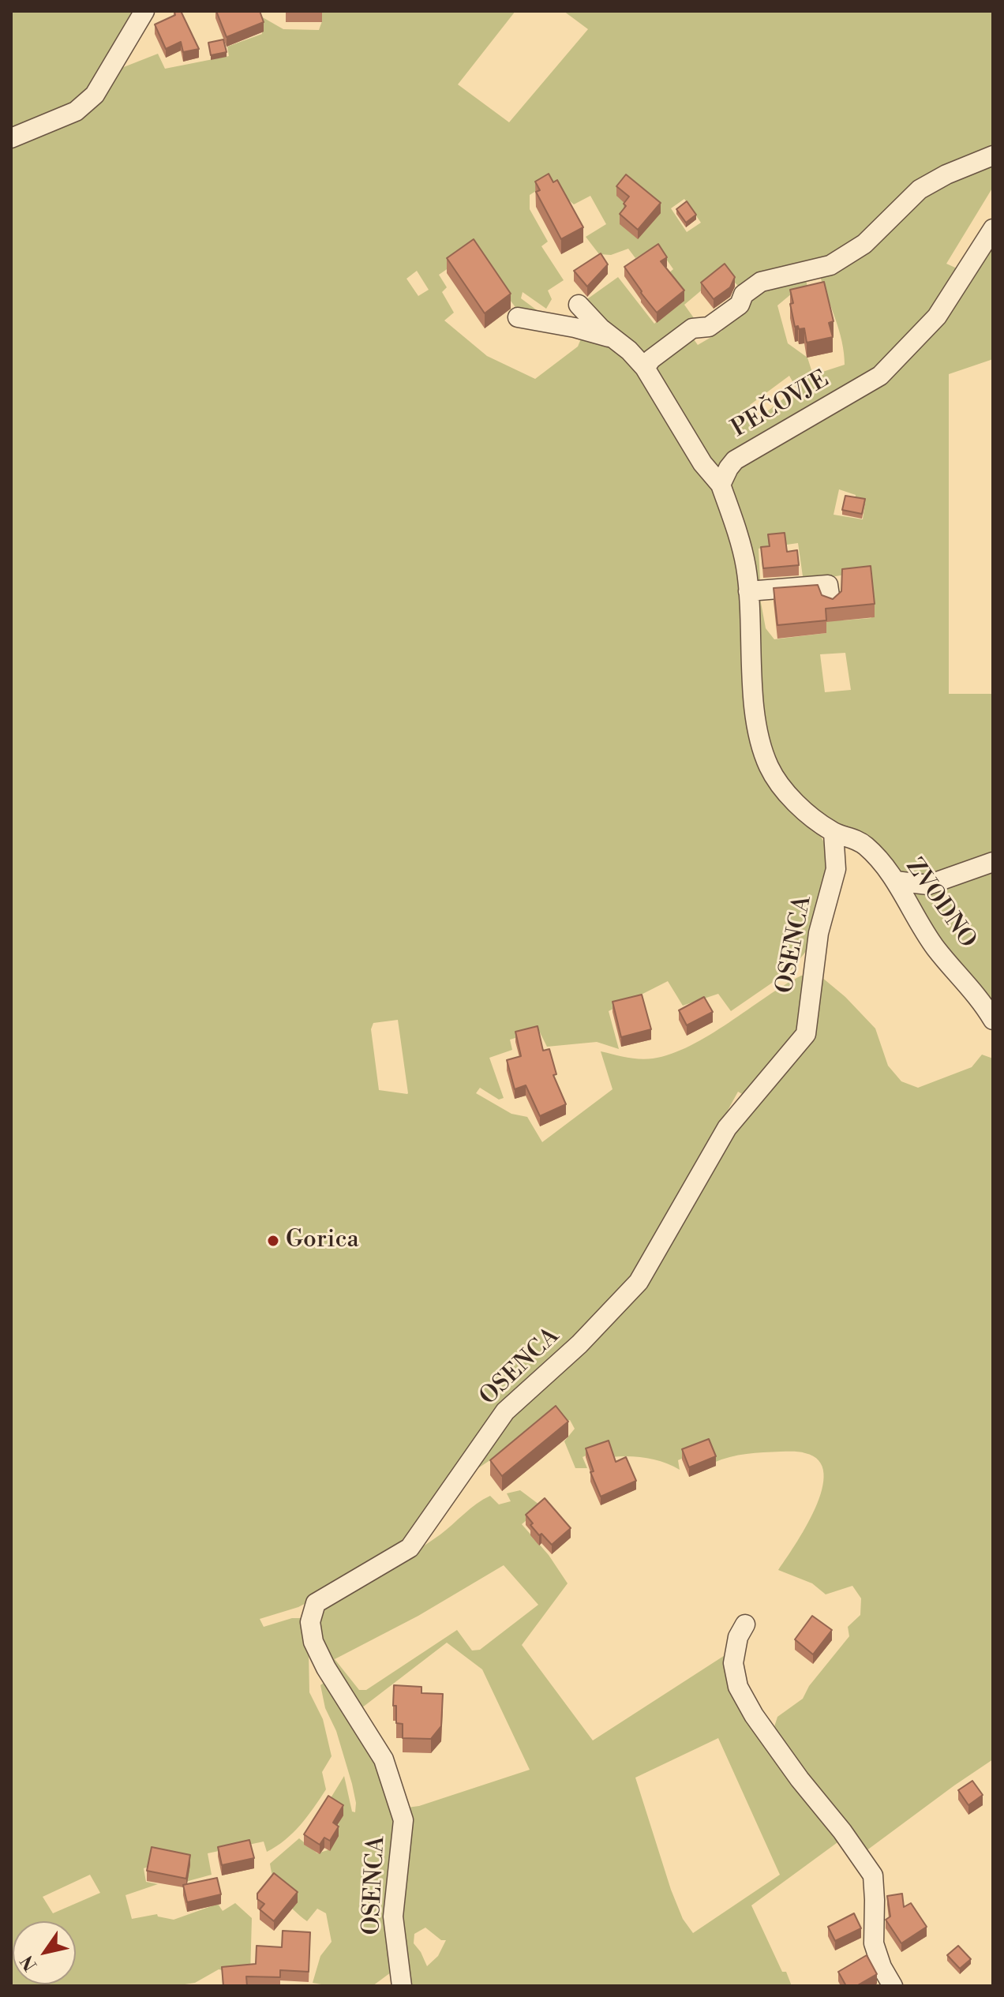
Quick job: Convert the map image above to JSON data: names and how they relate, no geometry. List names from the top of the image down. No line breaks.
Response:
{"streets":{"street":["PEČOVJE","ZVODNO","OSENCA"]},"crossings":[["ZVODNO","OSENCA"]],"places":["Gorica"],"north":"bottom left"}
